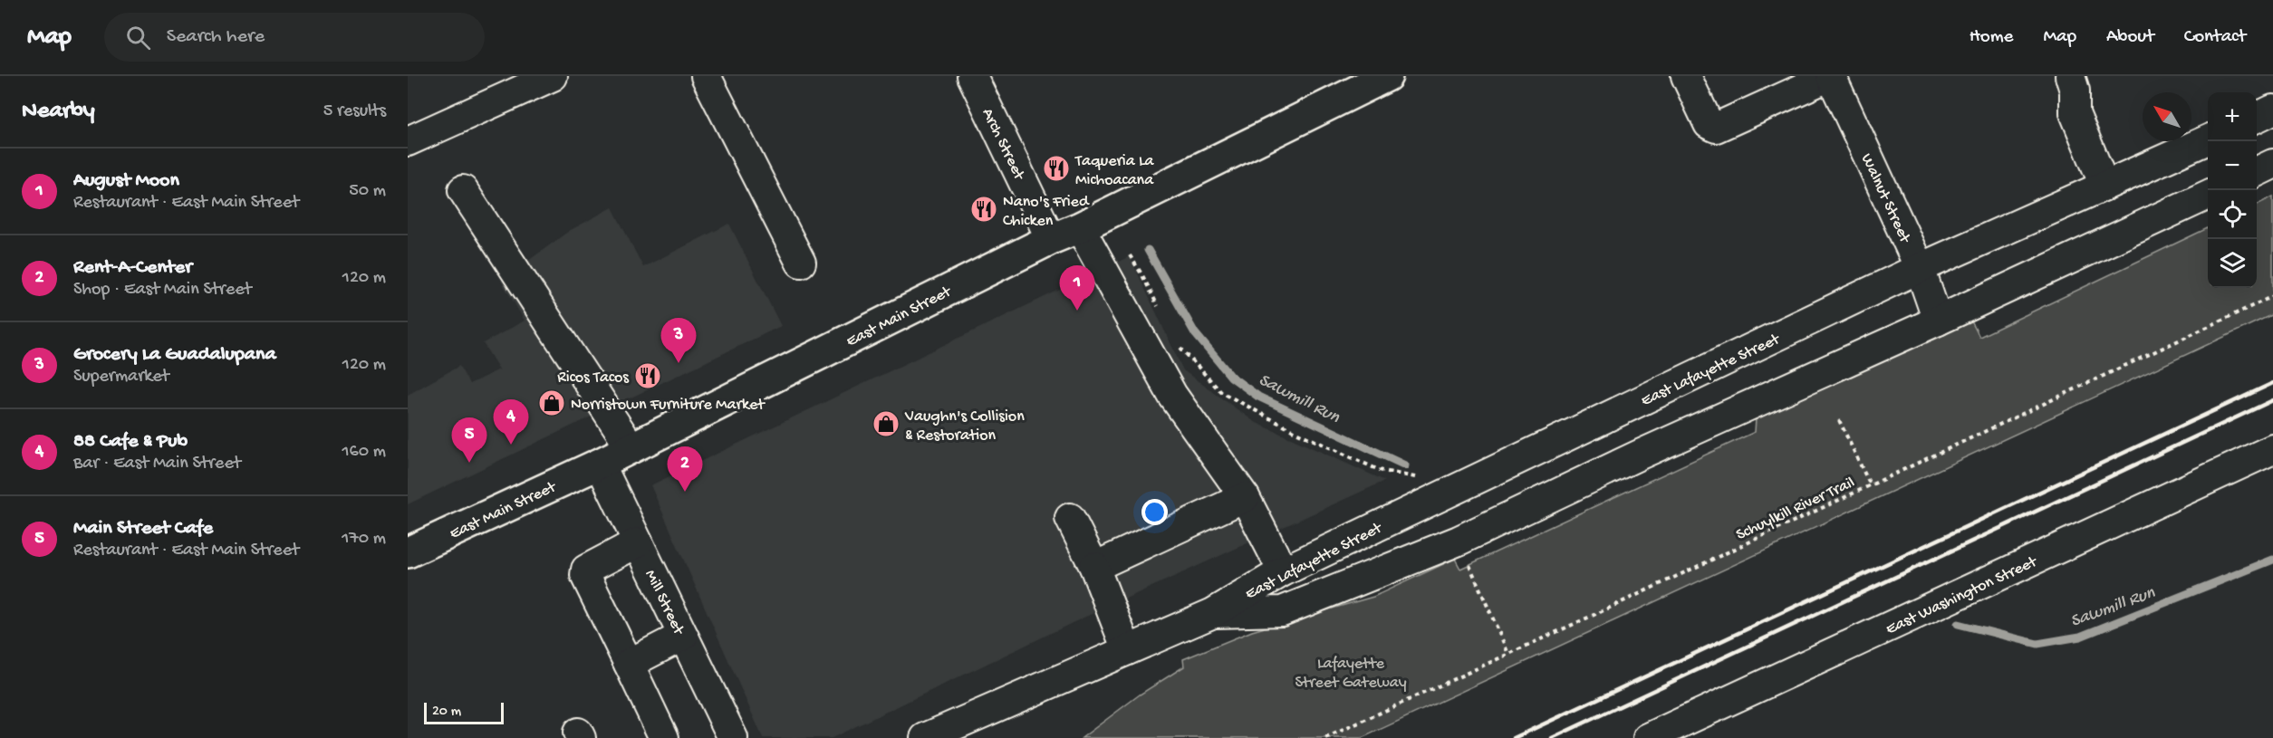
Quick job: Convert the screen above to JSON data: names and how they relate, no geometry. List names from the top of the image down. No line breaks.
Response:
{"streets":{"main road":["East Main Street"],"street":["Arch Street","Walnut Street","East Lafayette Street","East Washington Street","Mill Street"],"path":["Schuylkill River Trail"]},"crossings":[["Arch Street","East Main Street"],["Walnut Street","East Lafayette Street"],["East Main Street","Mill Street"]],"water":["Sawmill Run"],"parks":["Lafayette Street Gateway"],"places":{"restaurant":["Taqueria La Michoacana","Nano's Fried Chicken","Ricos Tacos"],"shop":["Norristown Furniture Market","Vaughn's Collision & Restoration"]},"scale_bar":"20 m","north":"top left","page":{"header":"Map","search":"Search here","nav":["Home","Map","About","Contact"],"heading":["Nearby","5 results"],"map_buttons":["+","−"],"list":[{"mark":"1","name":"August Moon","note":"Restaurant · East Main Street","value":"50 m"},{"mark":"2","name":"Rent-A-Center","note":"Shop · East Main Street","value":"120 m"},{"mark":"3","name":"Grocery La Guadalupana","note":"Supermarket","value":"120 m"},{"mark":"4","name":"88 Cafe & Pub","note":"Bar · East Main Street","value":"160 m"},{"mark":"5","name":"Main Street Cafe","note":"Restaurant · East Main Street","value":"170 m"}],"pins":["1","3","4","5","2"],"scale":"20 m"}}
